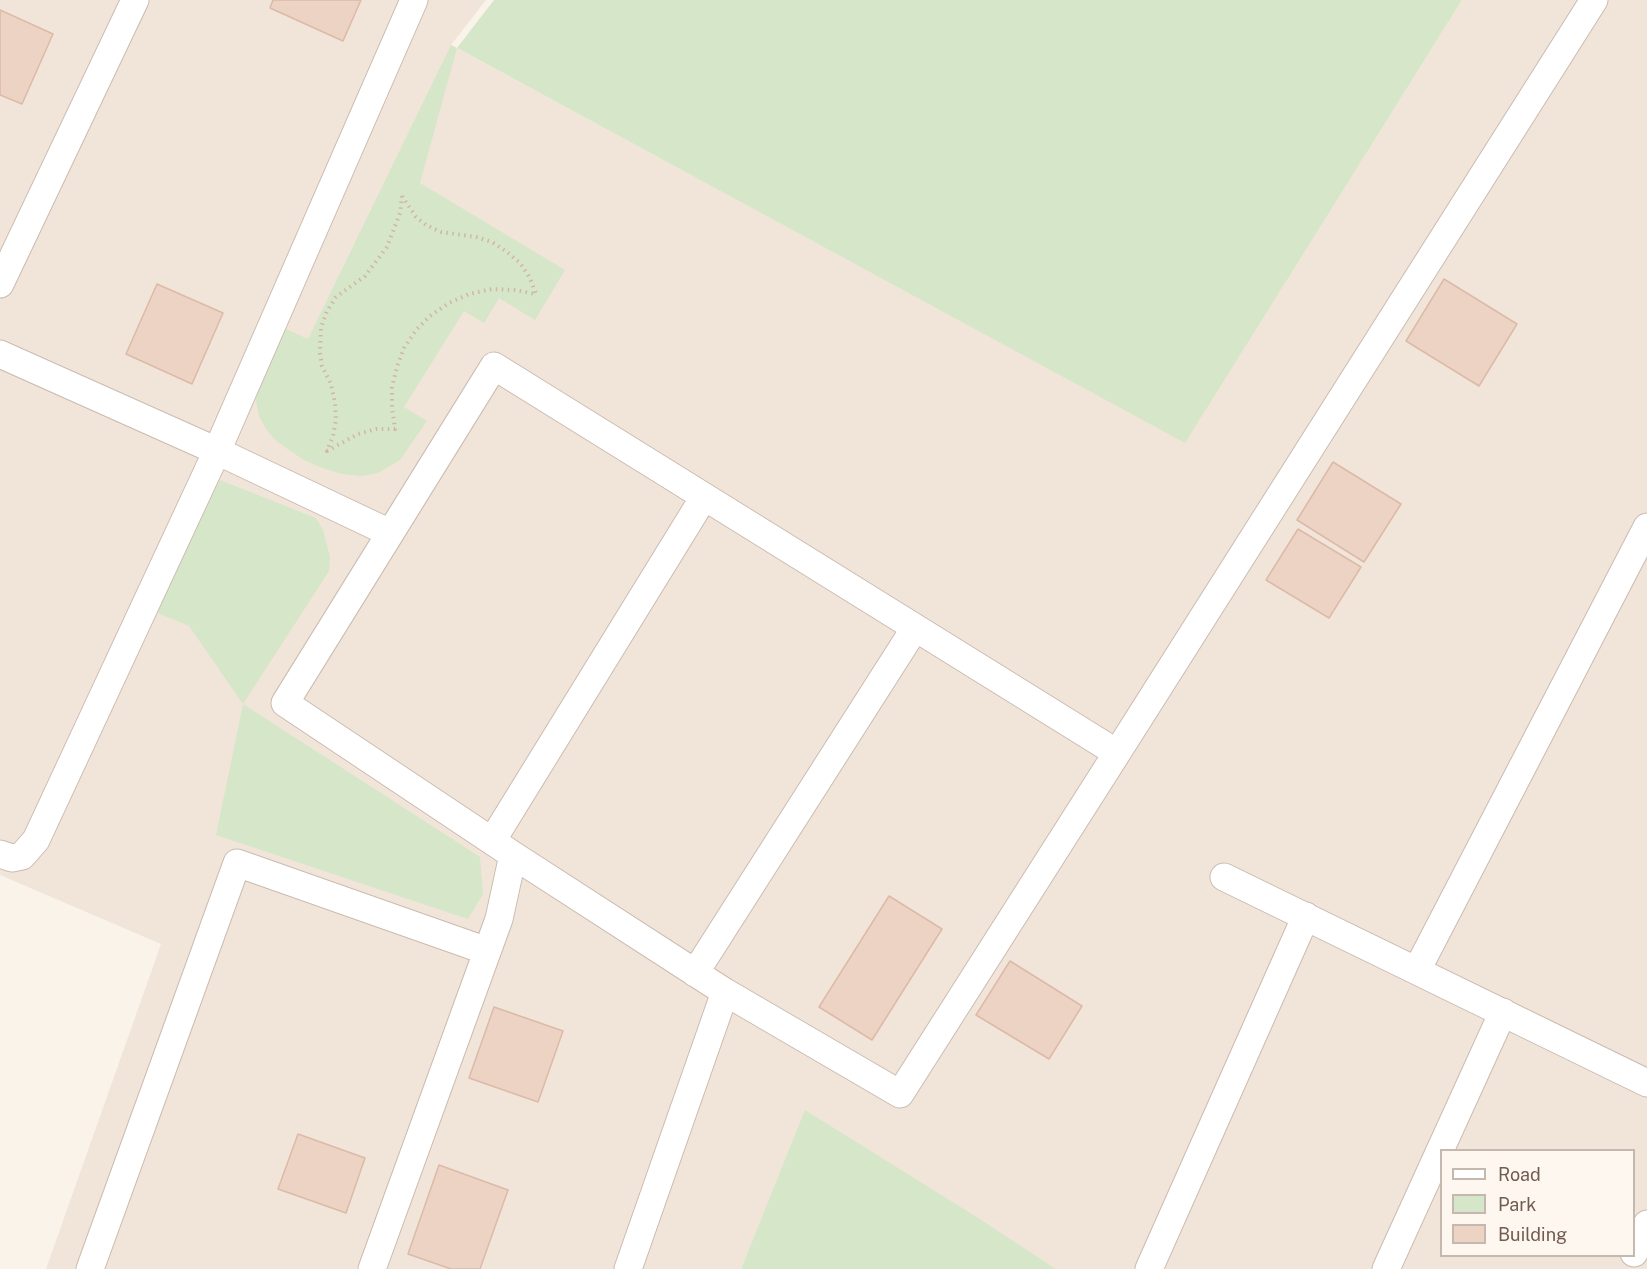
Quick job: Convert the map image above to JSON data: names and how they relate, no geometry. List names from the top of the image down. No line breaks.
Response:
{"legend":["Road","Park","Building"]}
